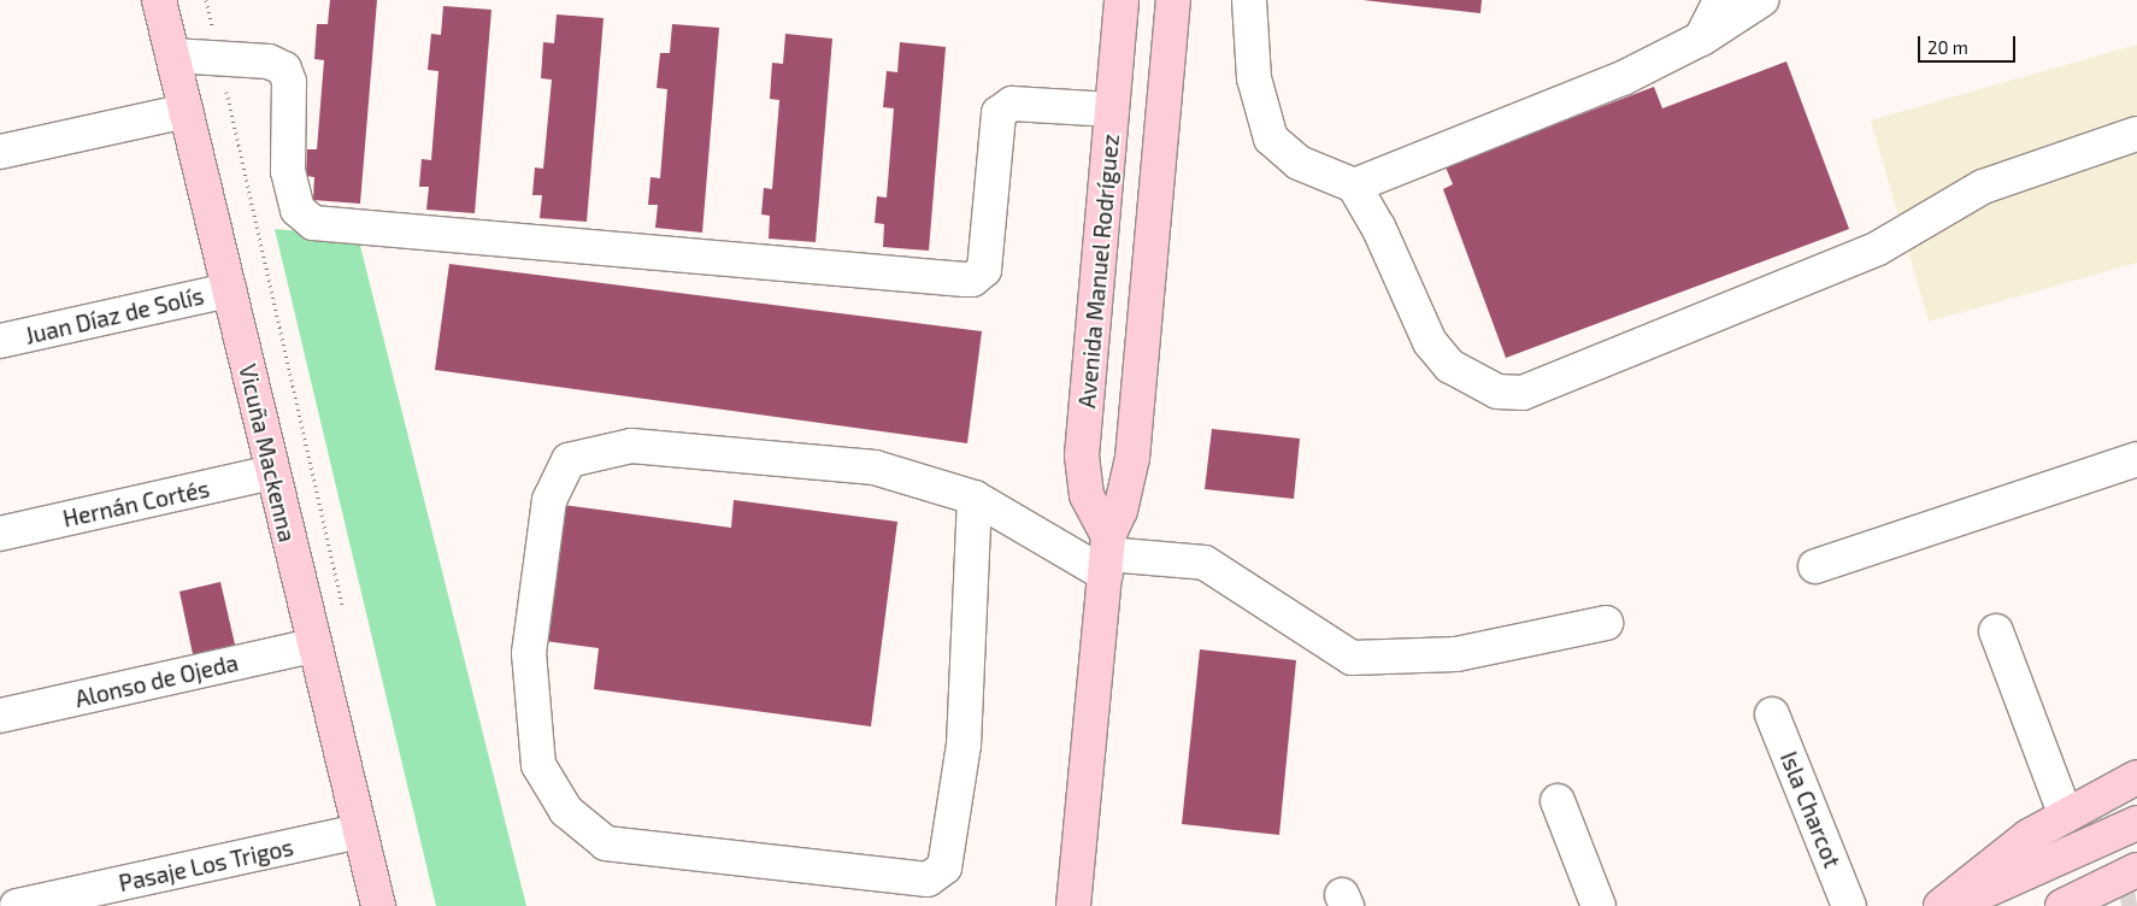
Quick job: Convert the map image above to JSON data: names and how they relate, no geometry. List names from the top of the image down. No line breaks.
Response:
{"streets":{"main road":["Avenida Manuel Rodríguez","Vicuña Mackenna"],"street":["Juan Díaz de Solís","Hernán Cortés","Alonso de Ojeda","Isla Charcot","Pasaje Los Trigos"]},"crossings":[["Juan Díaz de Solís","Vicuña Mackenna"],["Vicuña Mackenna","Hernán Cortés"],["Vicuña Mackenna","Alonso de Ojeda"],["Vicuña Mackenna","Pasaje Los Trigos"]],"scale_bar":"20 m"}
